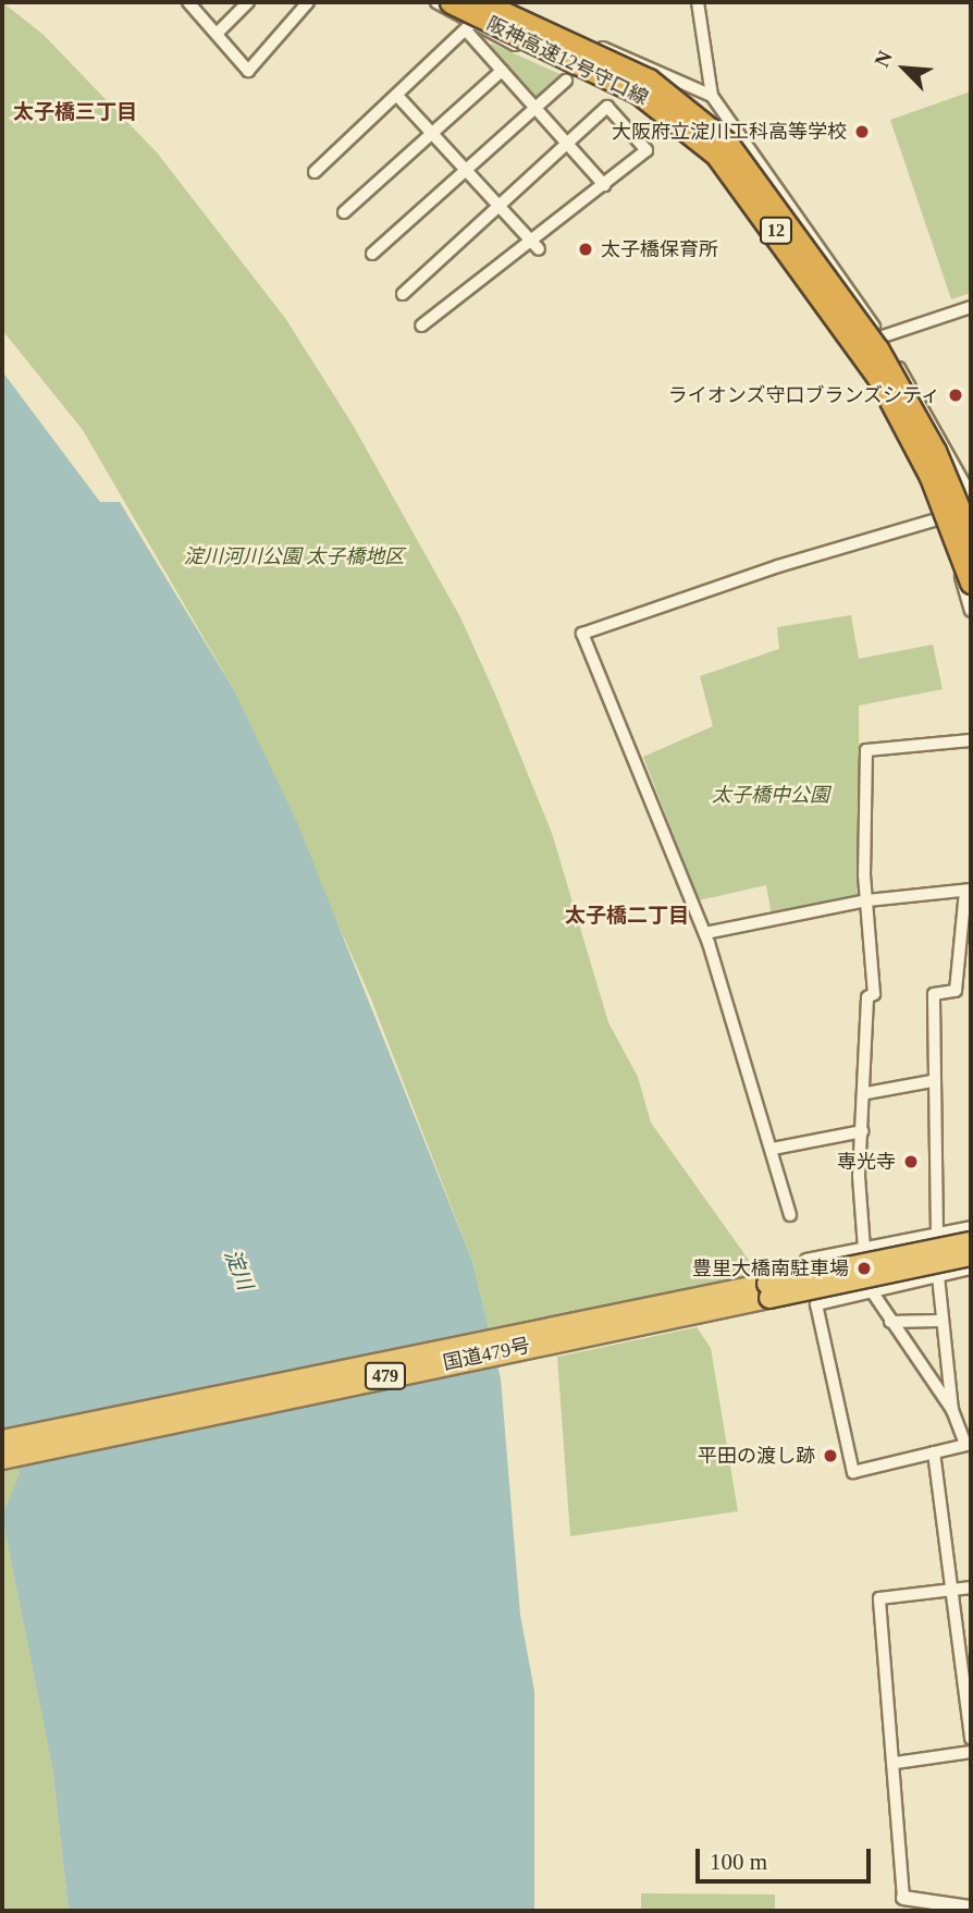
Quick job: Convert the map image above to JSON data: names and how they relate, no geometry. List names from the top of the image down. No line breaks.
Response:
{"streets":{"highway":["阪神高速12号守口線","12","国道479号","479"]},"districts":["太子橋三丁目","太子橋二丁目"],"water":["淀川"],"parks":["淀川河川公園 太子橋地区","太子橋中公園"],"places":["大阪府立淀川工科高等学校","太子橋保育所","ライオンズ守口ブランズシティ","専光寺","豊里大橋南駐車場","平田の渡し跡"],"scale_bar":"100 m","north":"top left"}
